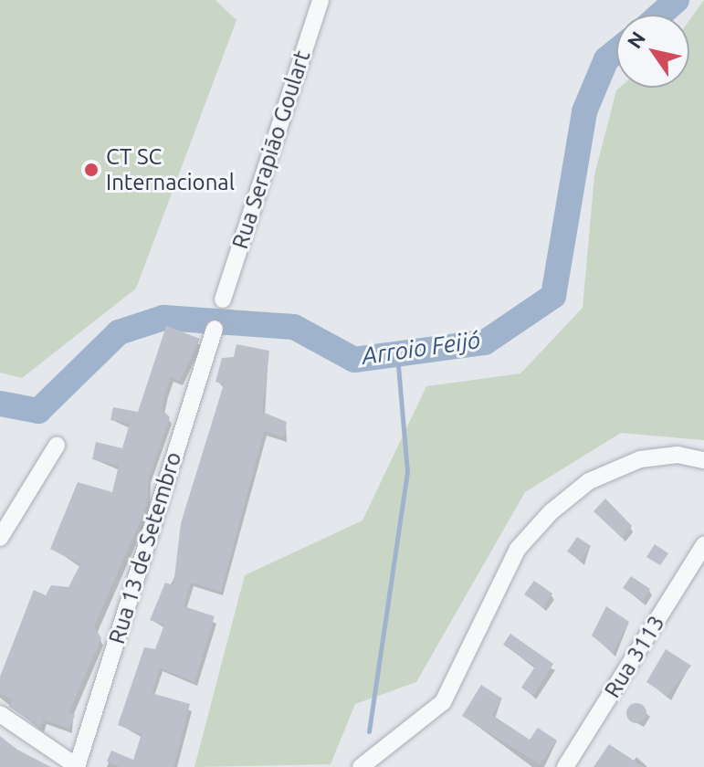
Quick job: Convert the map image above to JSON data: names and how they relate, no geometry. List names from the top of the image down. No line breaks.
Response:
{"streets":{"street":["Rua Serapião Goulart","Rua 13 de Setembro","Rua 3113"]},"water":["Arroio Feijó"],"places":["CT SC Internacional"],"north":"top left"}
